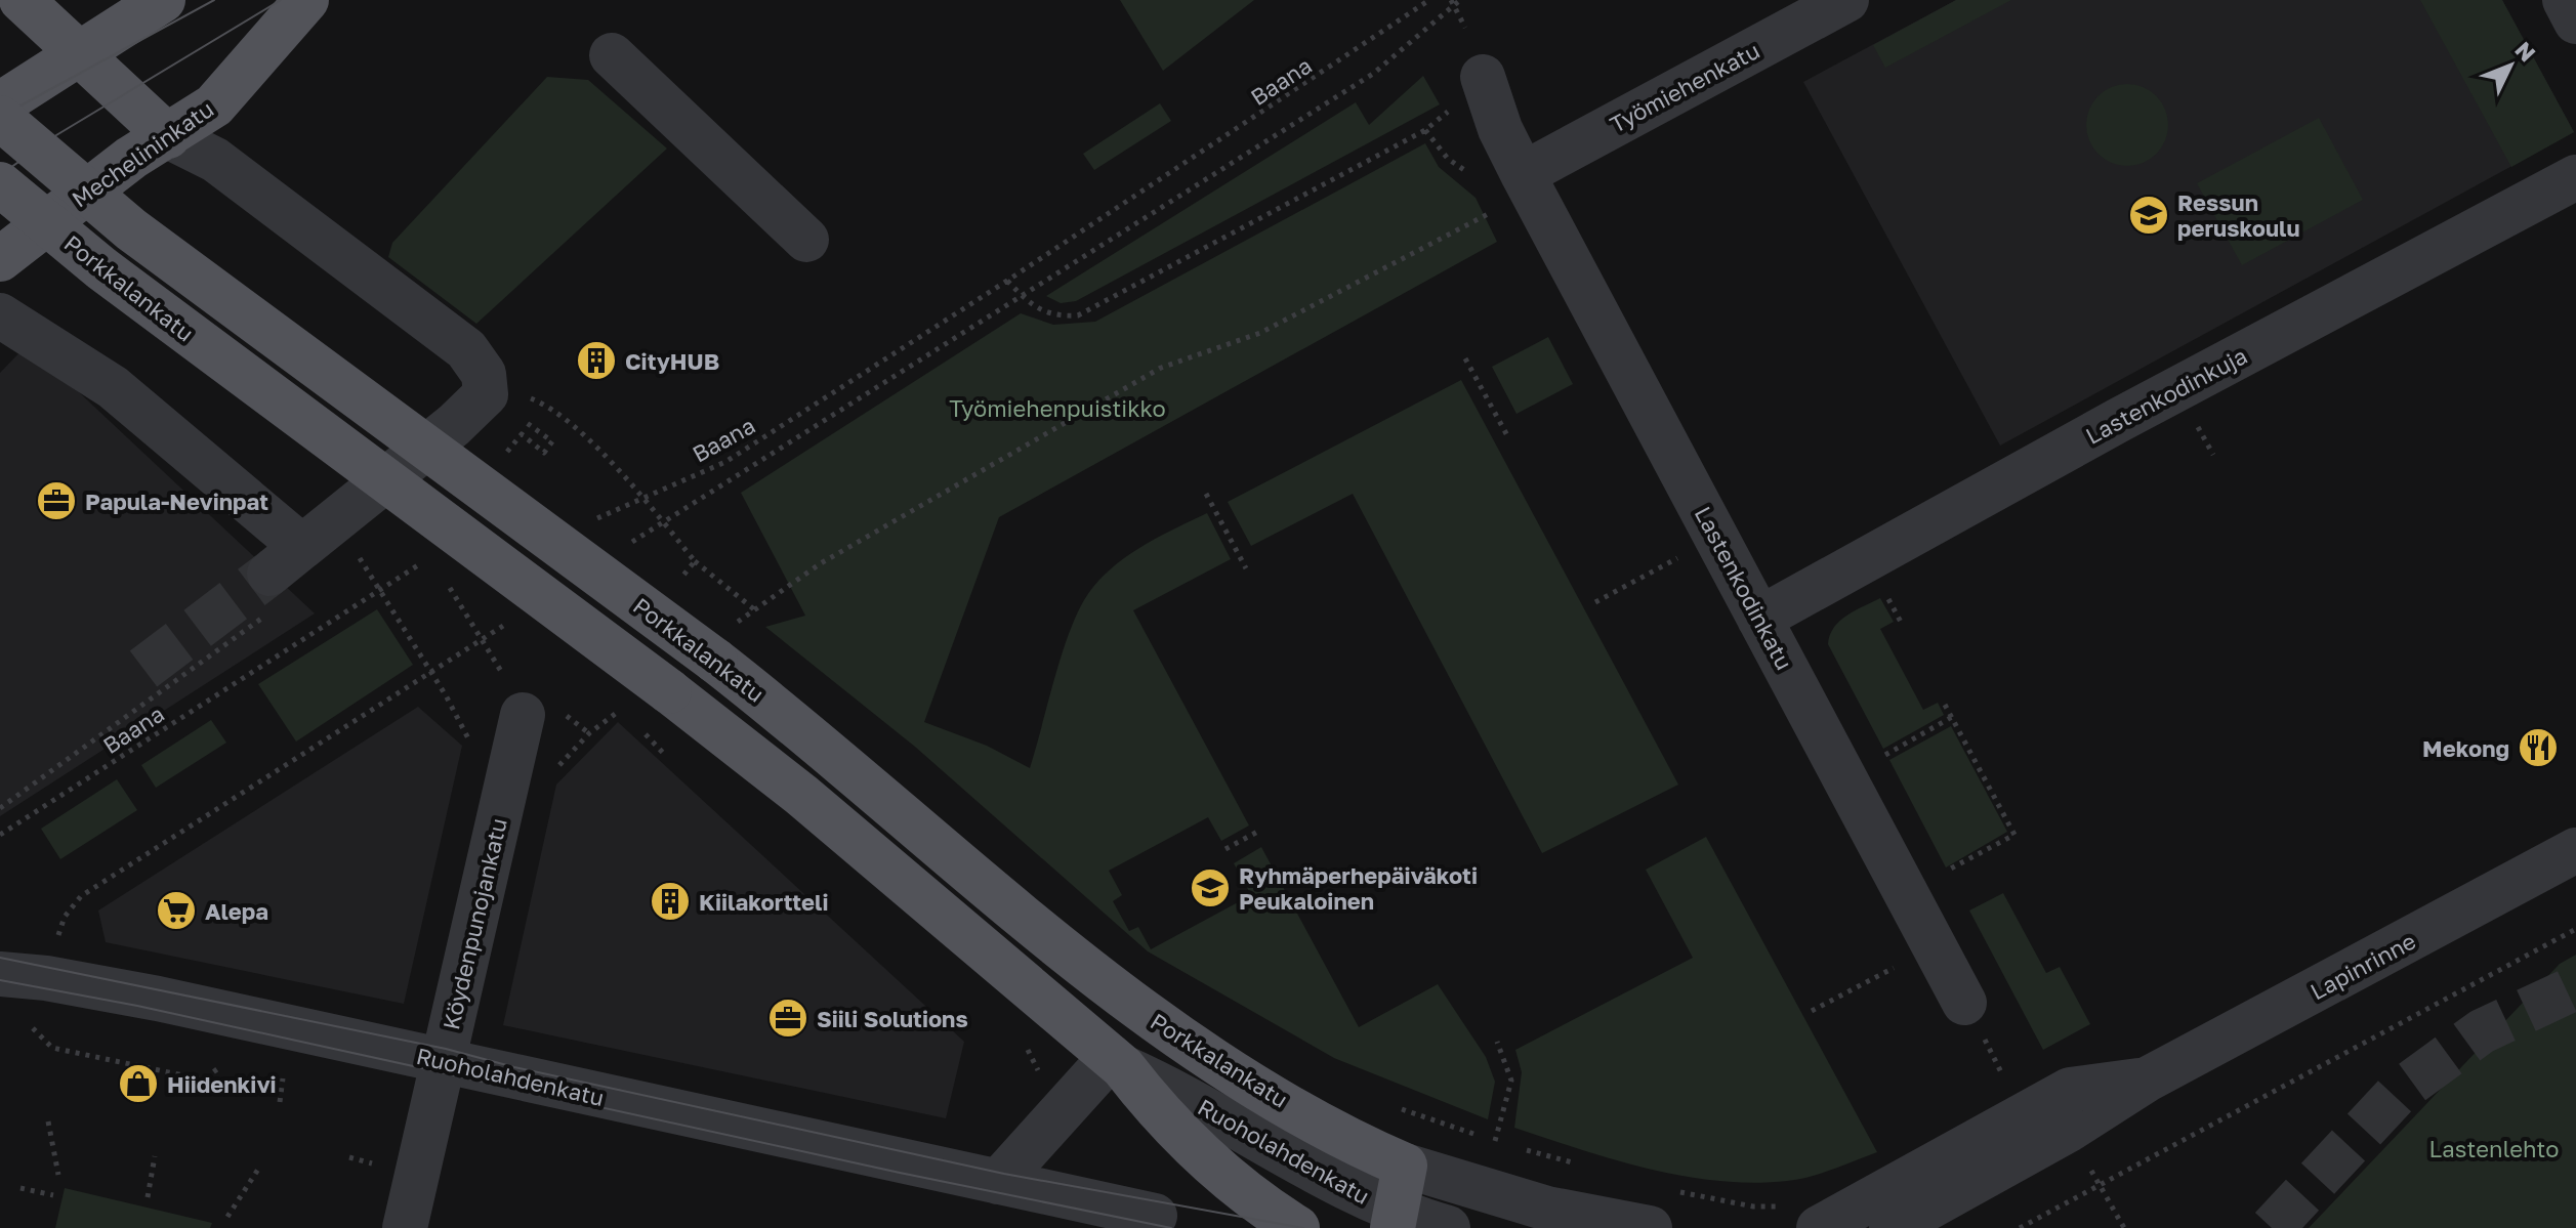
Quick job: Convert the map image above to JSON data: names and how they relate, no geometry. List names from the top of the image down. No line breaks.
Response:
{"streets":{"main road":["Mechelininkatu","Porkkalankatu","Ruoholahdenkatu"],"street":["Työmiehenkatu","Lastenkodinkuja","Lastenkodinkatu","Köydenpunojankatu","Lapinrinne"],"path":["Baana"]},"crossings":[["Työmiehenkatu","Lastenkodinkatu"],["Porkkalankatu","Ruoholahdenkatu"],["Lastenkodinkuja","Lastenkodinkatu"],["Köydenpunojankatu","Ruoholahdenkatu"]],"parks":["Työmiehenpuistikko","Lastenlehto"],"places":{"school or university":["Ressun peruskoulu","Ryhmäperhepäiväkoti Peukaloinen"],"building":["CityHUB","Kiilakortteli"],"office":["Papula-Nevinpat","Siili Solutions"],"restaurant":["Mekong"],"supermarket":["Alepa"],"shop":["Hiidenkivi"]},"north":"top right"}
